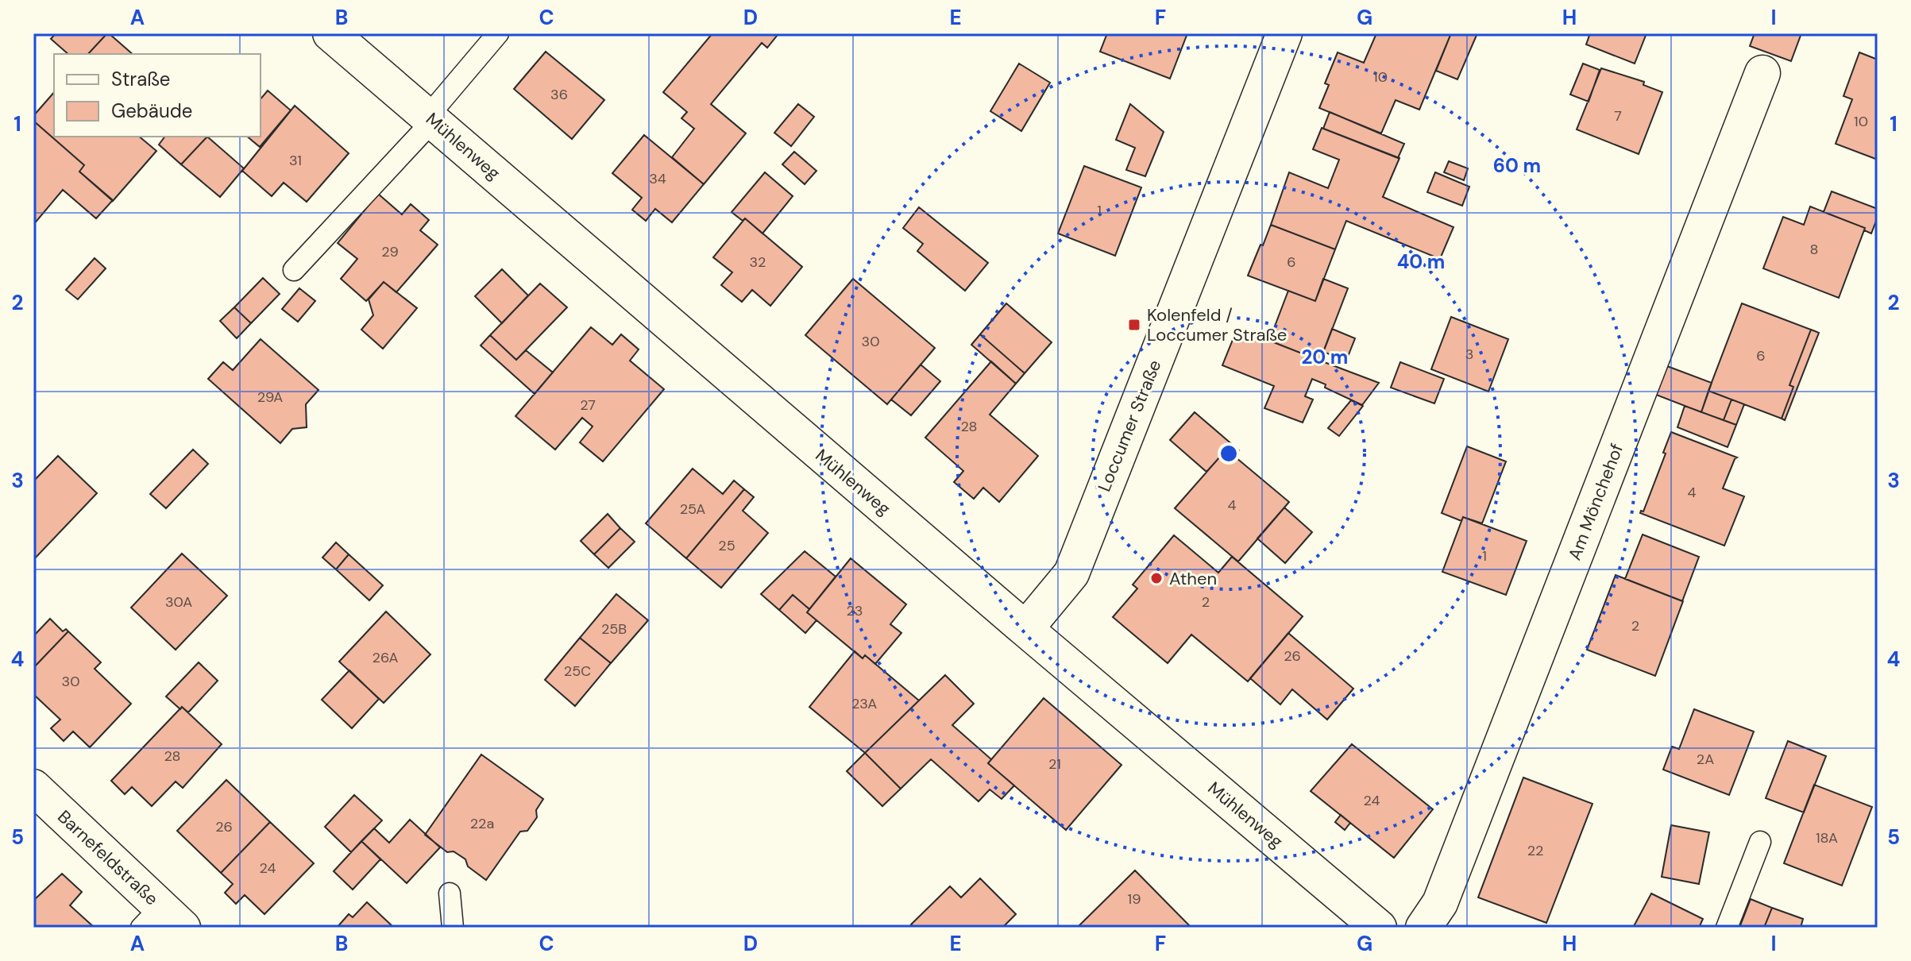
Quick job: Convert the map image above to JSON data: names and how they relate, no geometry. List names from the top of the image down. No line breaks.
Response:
{"streets":{"street":["Mühlenweg","Loccumer Straße","Am Mönchehof","Barnefeldstraße"]},"crossings":[["Mühlenweg","Loccumer Straße"]],"places":{"transit":["Kolenfeld / Loccumer Straße"],"other":["Athen"]},"house_numbers":["10","36","7","10","31","34","1","8","29","32","6","30","3","6","29A","27","28","4","4","25A","25","1","30A","2","23","2","25B","26","26A","25C","30","23A","28","2A","21","24","22a","26","18A","22","24","19"],"legend":["Straße","Gebäude"],"grid":{"columns":["A","B","C","D","E","F","G","H","I"],"rows":["1","2","3","4","5"]},"rings":["60 m","40 m","20 m"]}
